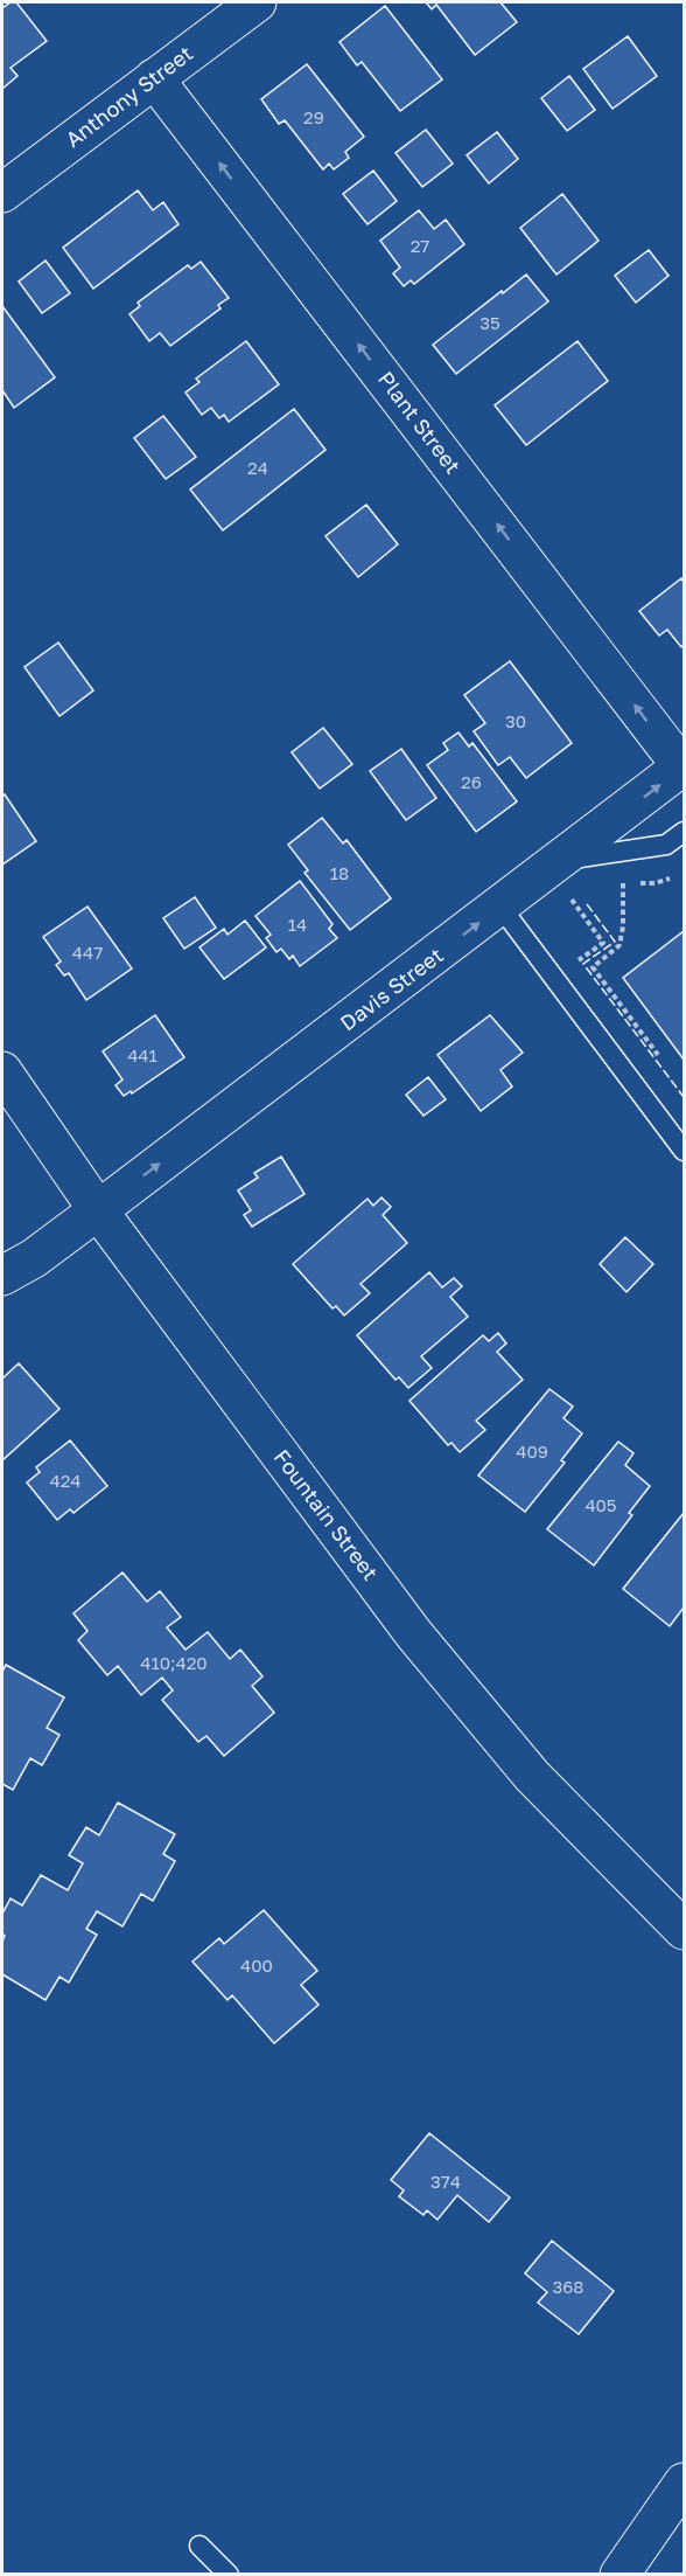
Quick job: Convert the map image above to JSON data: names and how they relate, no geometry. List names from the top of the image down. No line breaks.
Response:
{"streets":{"street":["Anthony Street","Plant Street","Davis Street","Fountain Street"]},"crossings":[["Anthony Street","Plant Street"],["Plant Street","Davis Street"],["Davis Street","Fountain Street"]],"one_way":["Plant Street","Davis Street"],"house_numbers":["29","27","35","24","30","26","18","14","447","441","409","424","405","410;420","400","374","368"]}
